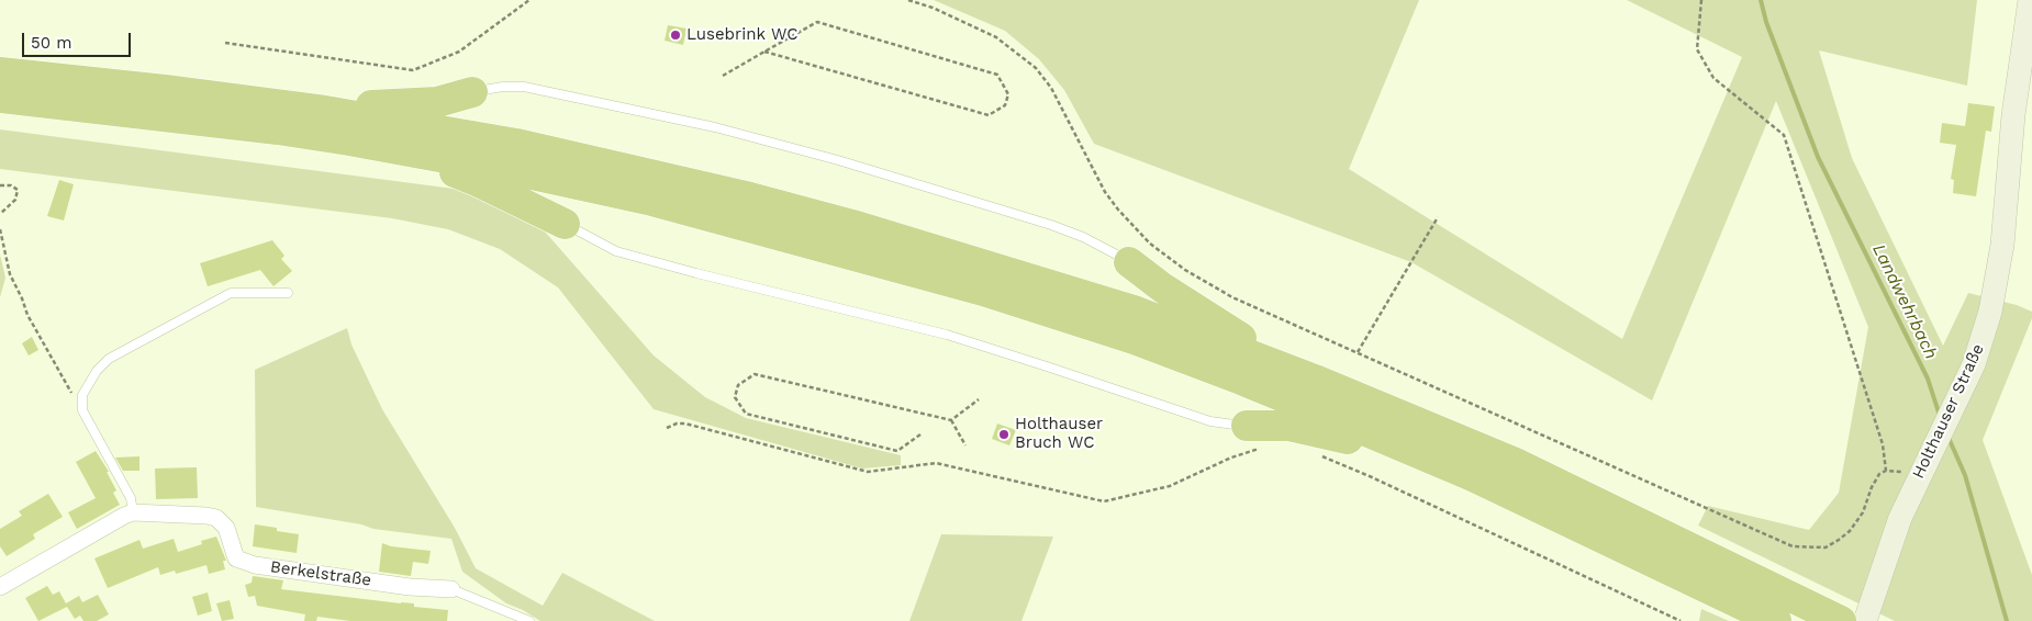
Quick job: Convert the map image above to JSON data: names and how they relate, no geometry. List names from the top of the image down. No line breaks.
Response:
{"streets":{"street":["Holthauser Straße","Berkelstraße"]},"water":["Landwehrbach"],"places":["Lusebrink WC","Holthauser Bruch WC"],"scale_bar":"50 m"}
